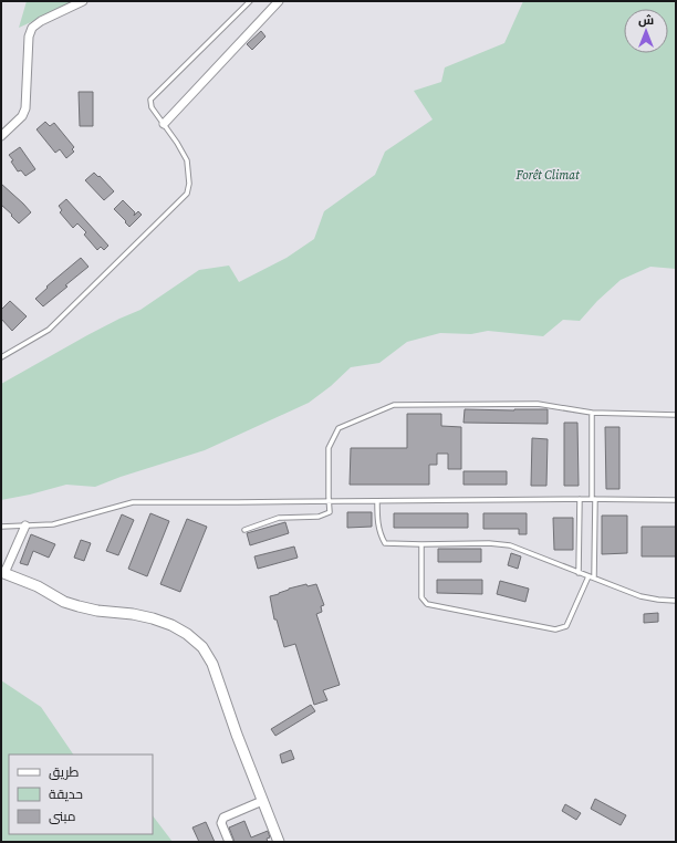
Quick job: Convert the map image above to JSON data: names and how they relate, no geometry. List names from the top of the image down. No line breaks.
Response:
{"parks":["Forêt Climat"],"legend":["طريق","حديقة","مبنى"],"north":"top"}
